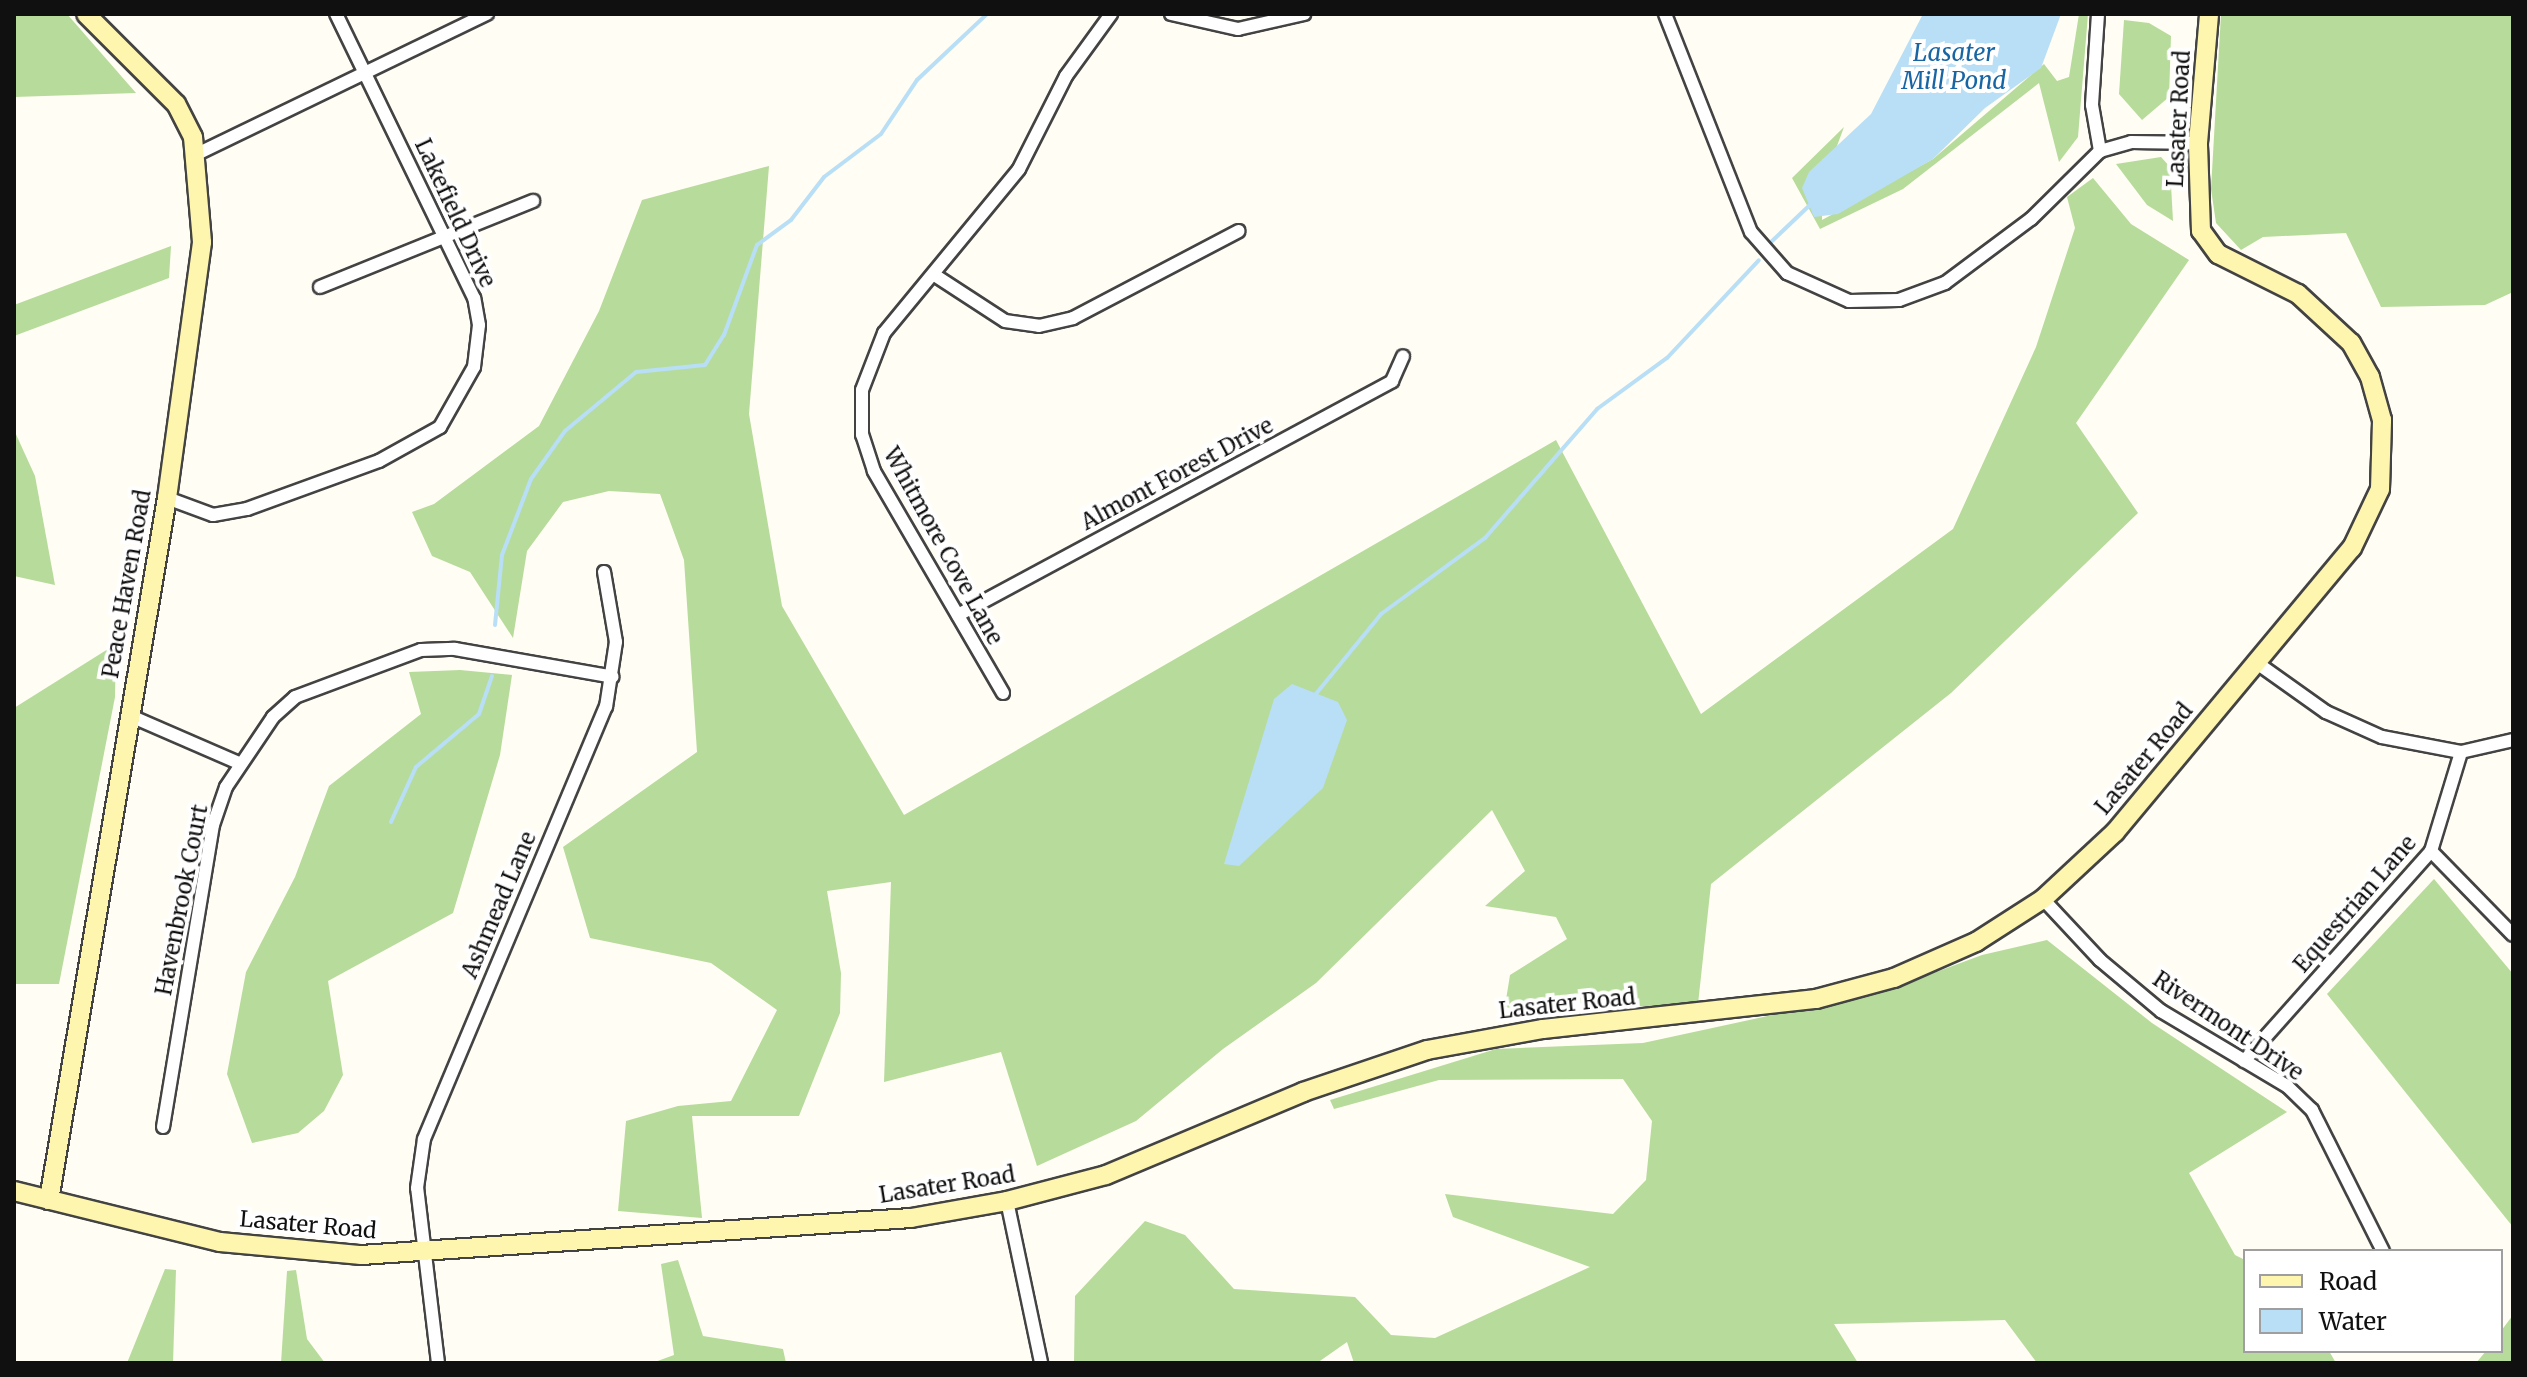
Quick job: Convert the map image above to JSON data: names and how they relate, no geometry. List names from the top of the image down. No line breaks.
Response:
{"streets":{"street":["Lasater Road","Lakefield Drive","Almont Forest Drive","Whitmore Cove Lane","Peace Haven Road","Havenbrook Court","Equestrian Lane","Ashmead Lane","Rivermont Drive"]},"crossings":[["Lasater Road","Peace Haven Road"],["Lasater Road","Ashmead Lane"],["Lasater Road","Rivermont Drive"],["Lakefield Drive","Peace Haven Road"],["Almont Forest Drive","Whitmore Cove Lane"],["Havenbrook Court","Ashmead Lane"],["Equestrian Lane","Rivermont Drive"]],"water":["Lasater Mill Pond"],"legend":["Road","Water"]}
